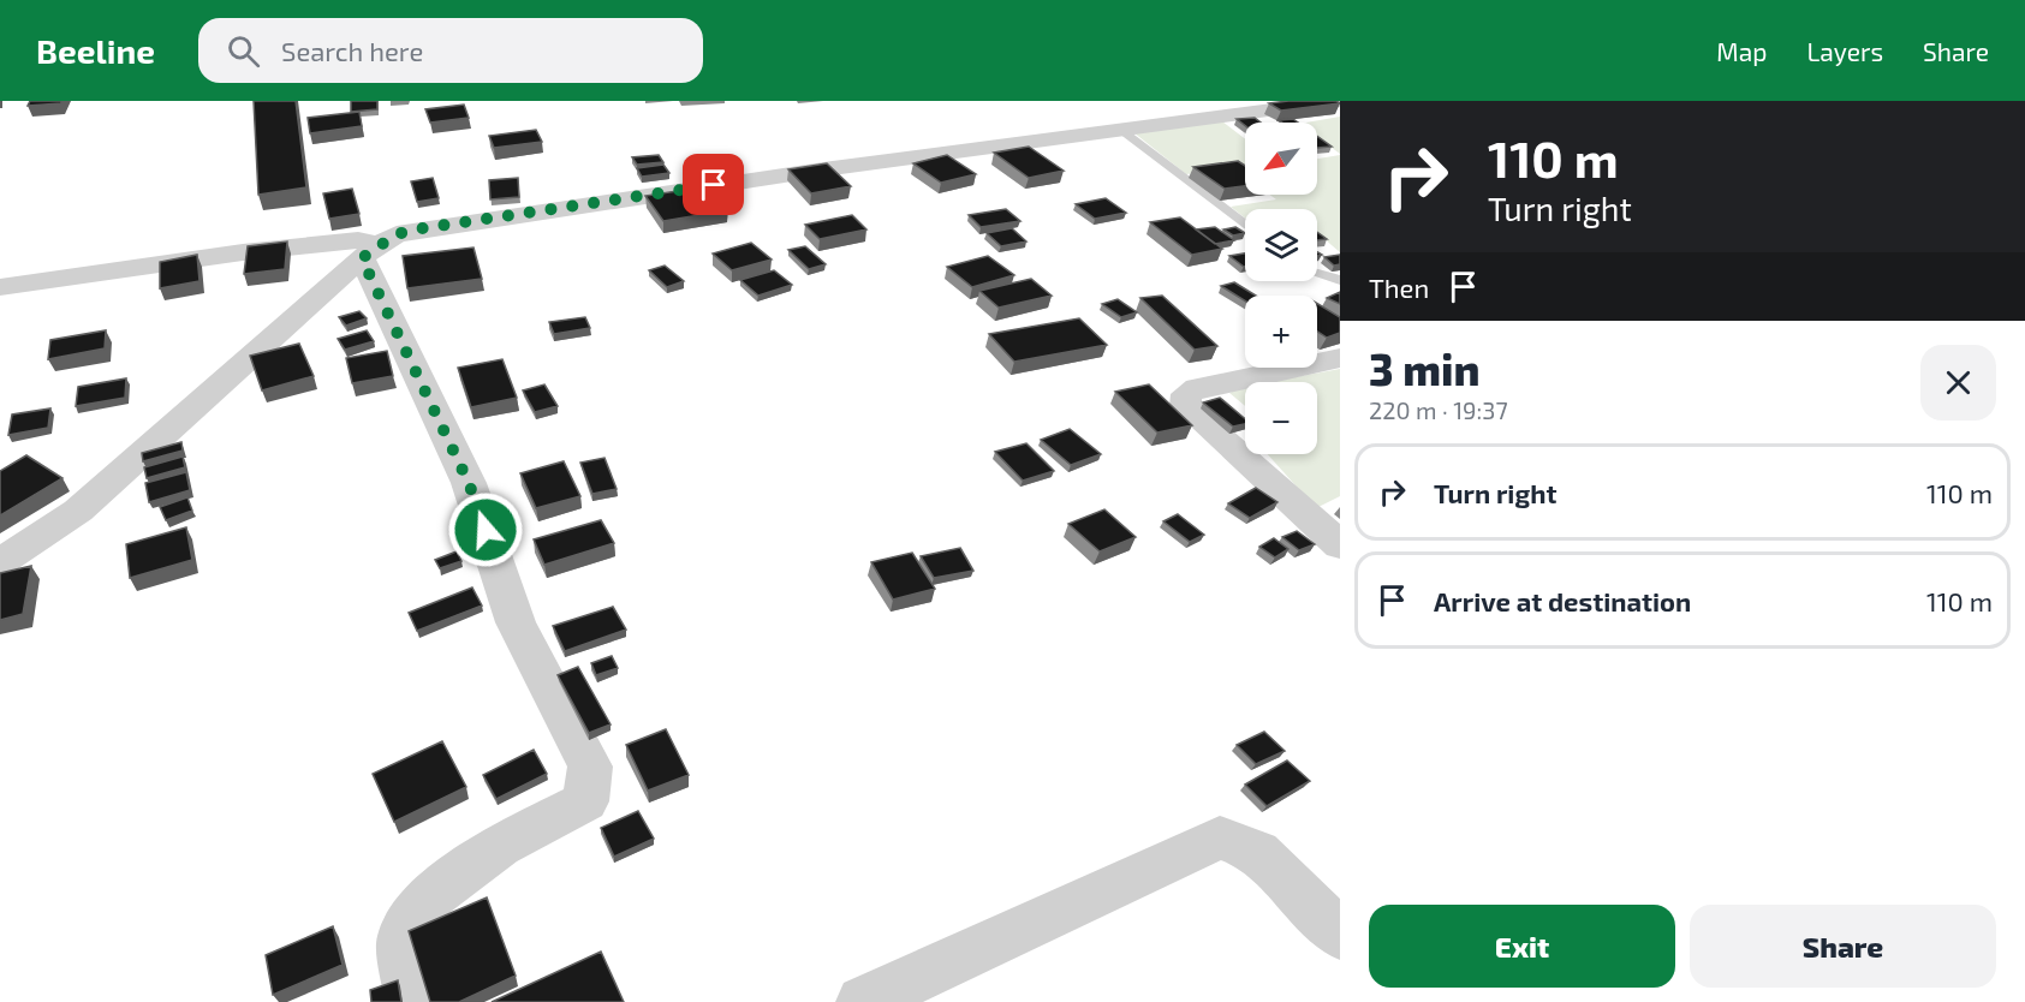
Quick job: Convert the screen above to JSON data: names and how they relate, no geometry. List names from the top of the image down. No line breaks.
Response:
{"north":"bottom left","page":{"header":"Beeline","search":"Search here","nav":["Map","Layers","Share"],"turn":["110 m","Turn right"],"map_buttons":["+","−"],"then":"Then","heading":["3 min","220 m · 19:37"],"list":[{"name":"Turn right","value":"110 m"},{"name":"Arrive at destination","value":"110 m"}],"buttons":["Exit","Share"]}}
